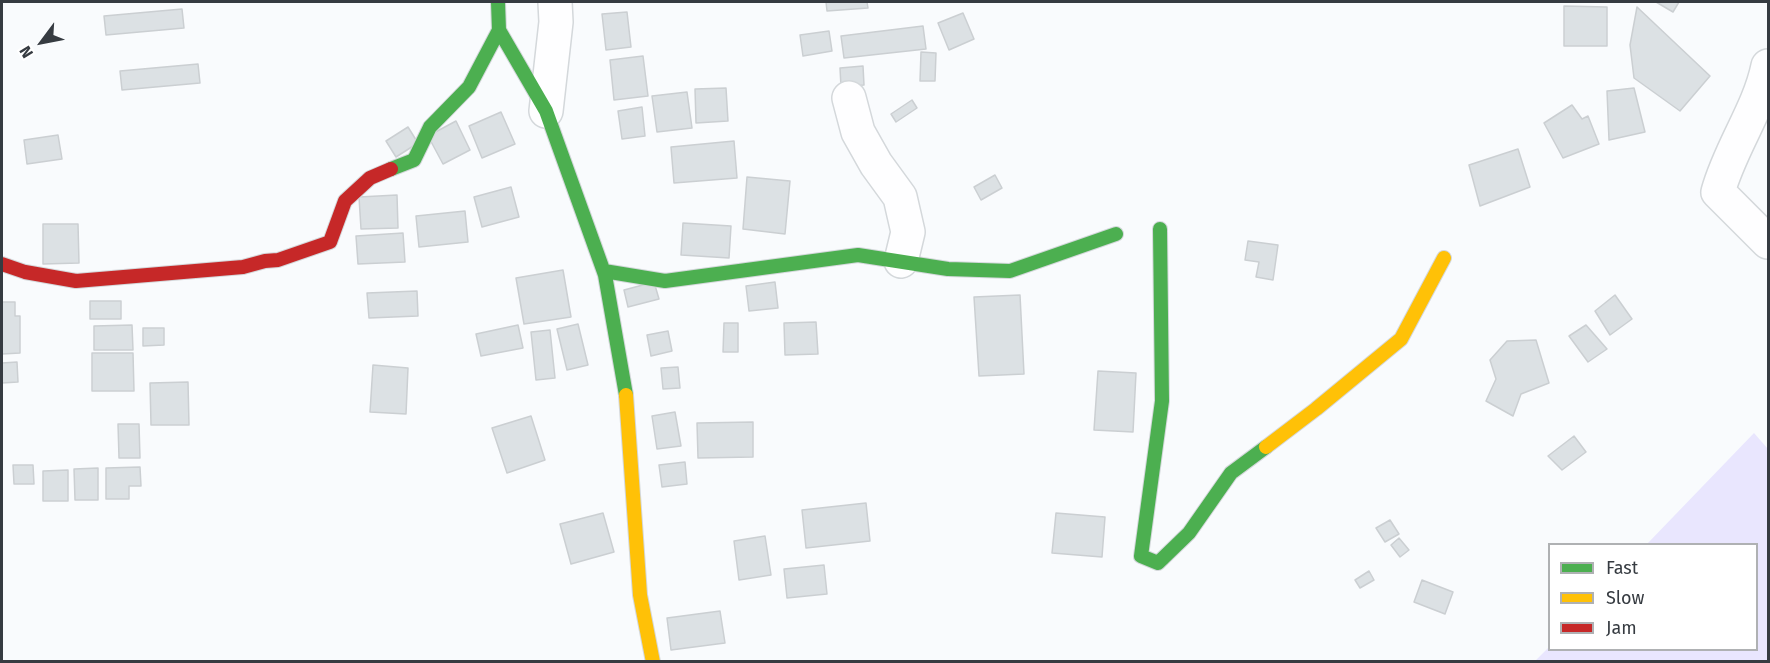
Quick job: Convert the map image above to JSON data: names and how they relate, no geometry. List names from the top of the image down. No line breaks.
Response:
{"legend":["Fast","Slow","Jam"],"north":"bottom left"}
